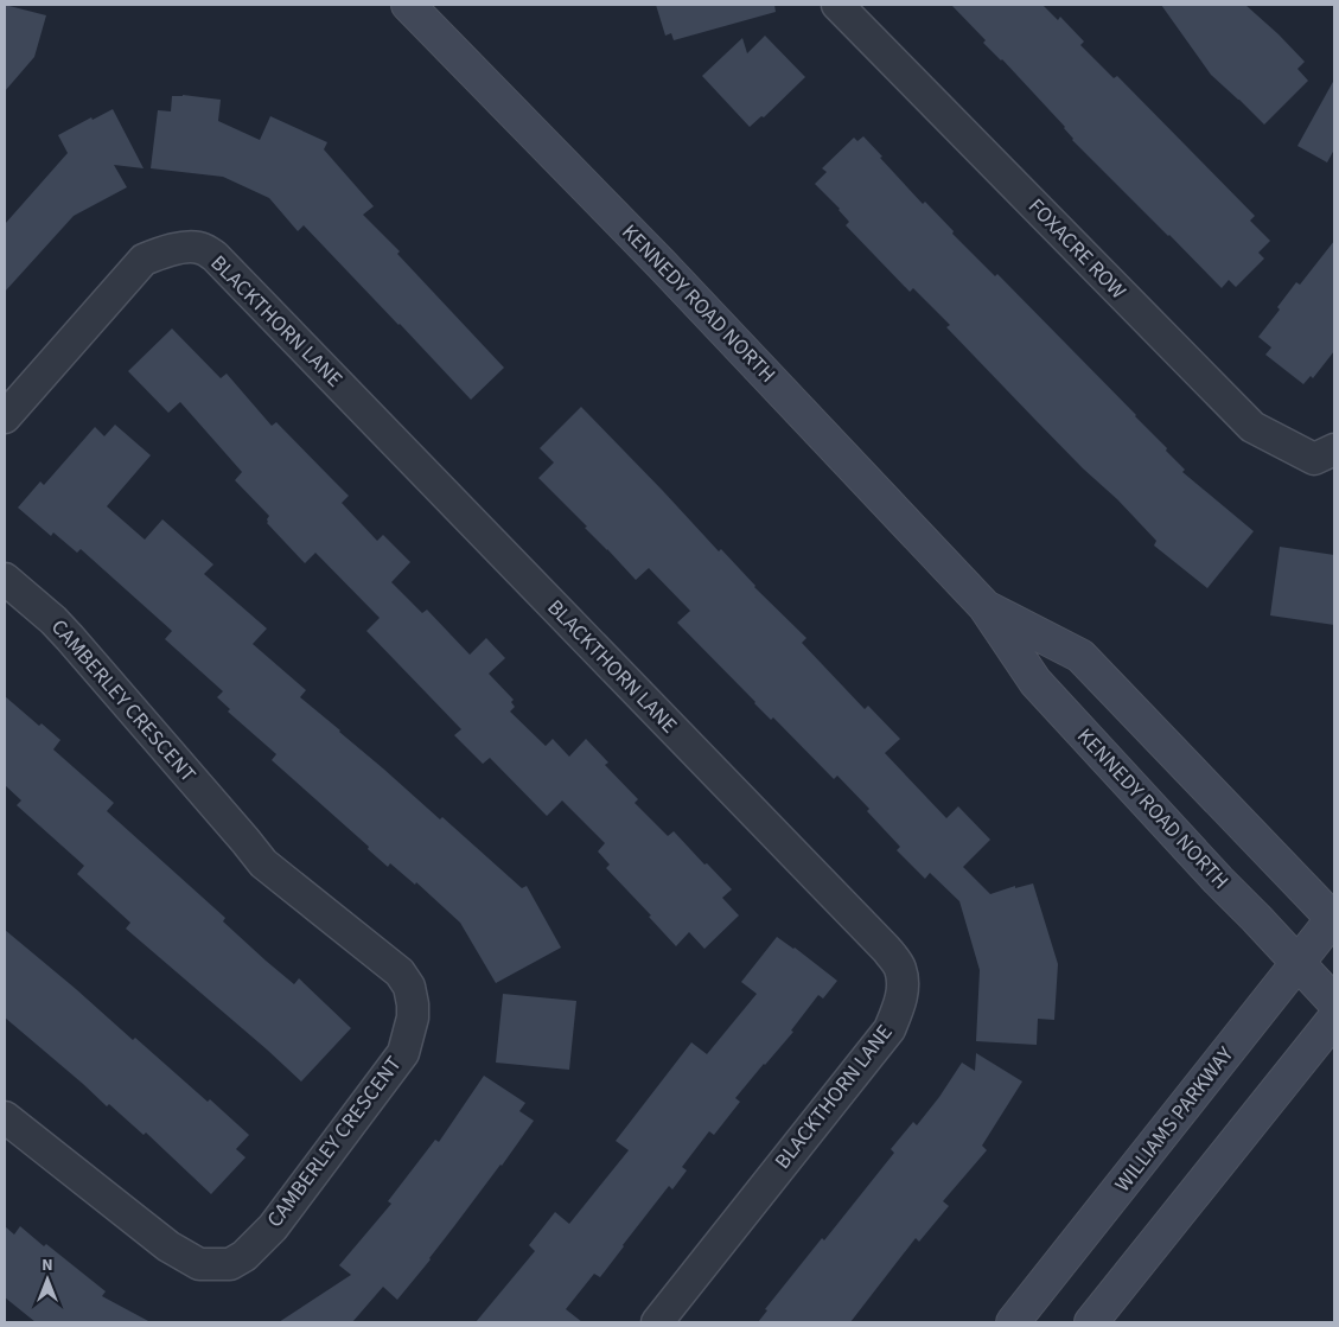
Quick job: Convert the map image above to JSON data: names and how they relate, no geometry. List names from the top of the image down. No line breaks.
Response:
{"streets":{"main road":["KENNEDY ROAD NORTH","WILLIAMS PARKWAY"],"street":["FOXACRE ROW","BLACKTHORN LANE","CAMBERLEY CRESCENT"]},"crossings":[["KENNEDY ROAD NORTH","WILLIAMS PARKWAY"]],"north":"top"}
